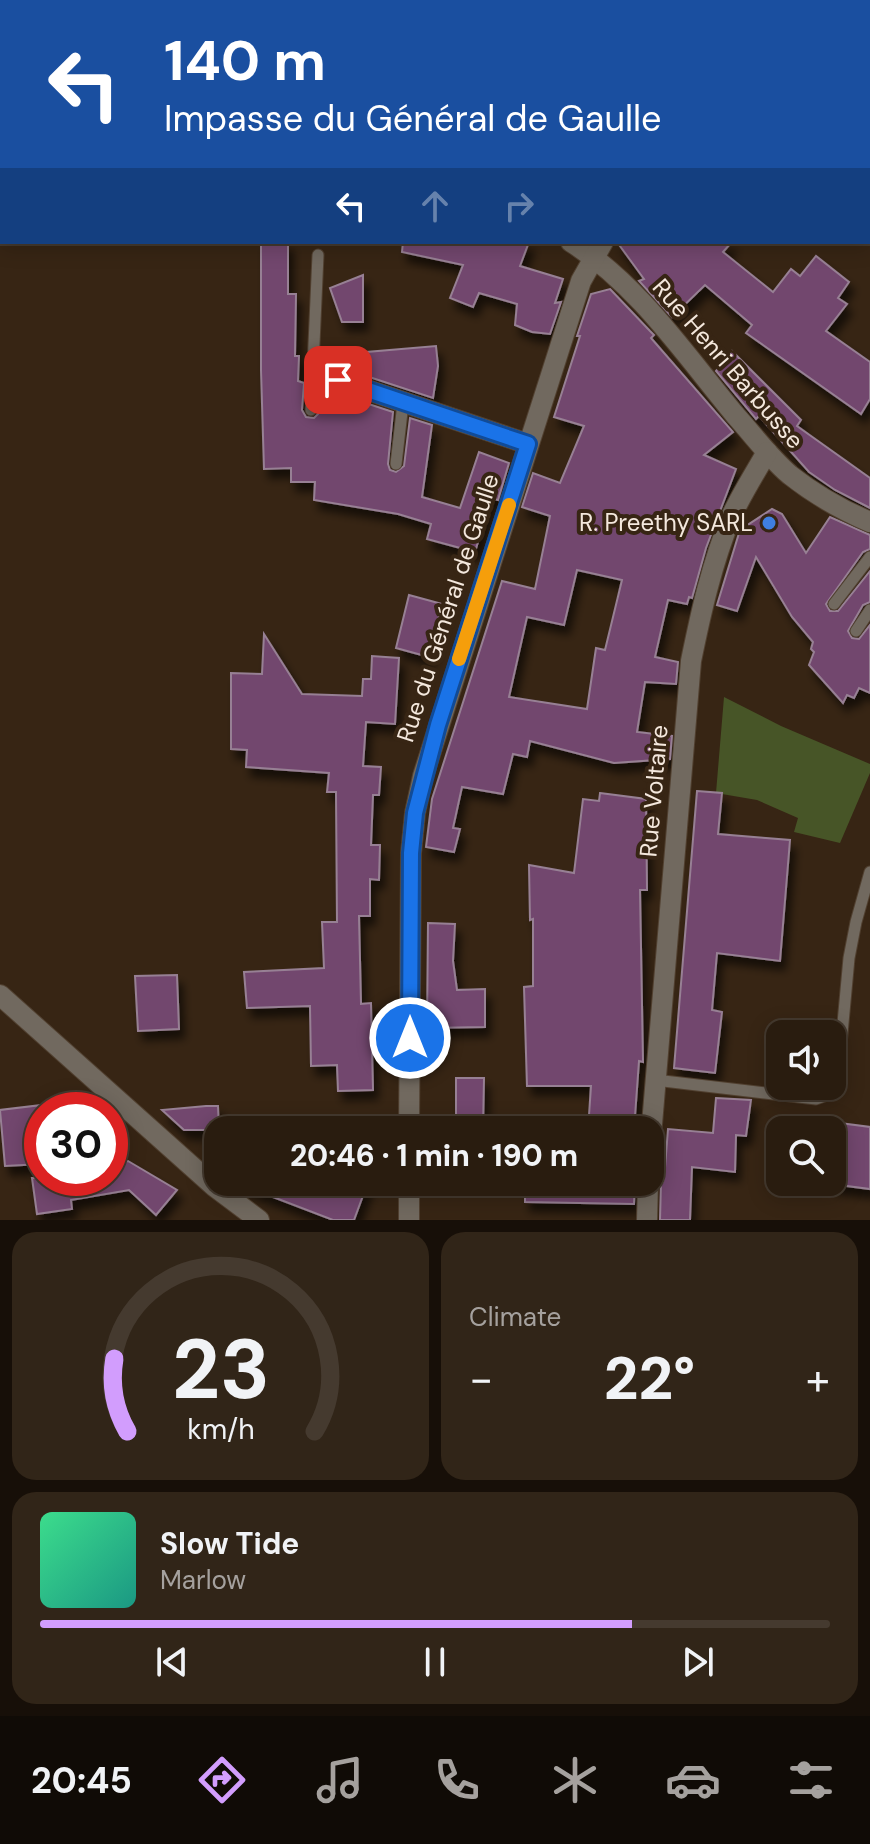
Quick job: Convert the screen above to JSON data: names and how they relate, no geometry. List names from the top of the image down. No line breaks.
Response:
{"streets":{"street":["Rue Henri Barbusse","Rue du Général de Gaulle","Rue Voltaire"]},"crossings":[["Rue Henri Barbusse","Rue du Général de Gaulle"],["Rue Henri Barbusse","Rue Voltaire"]],"places":["R. Preethy SARL"],"page":{"turn":["140 m","Impasse du Général de Gaulle"],"limit":"30","trip":"20:46 · 1 min · 190 m","tile":"Climate","heat":["−","22°","+"],"song":["Slow Tide","Marlow"],"tabs":"20:45","gauge":["23","km/h"]}}
